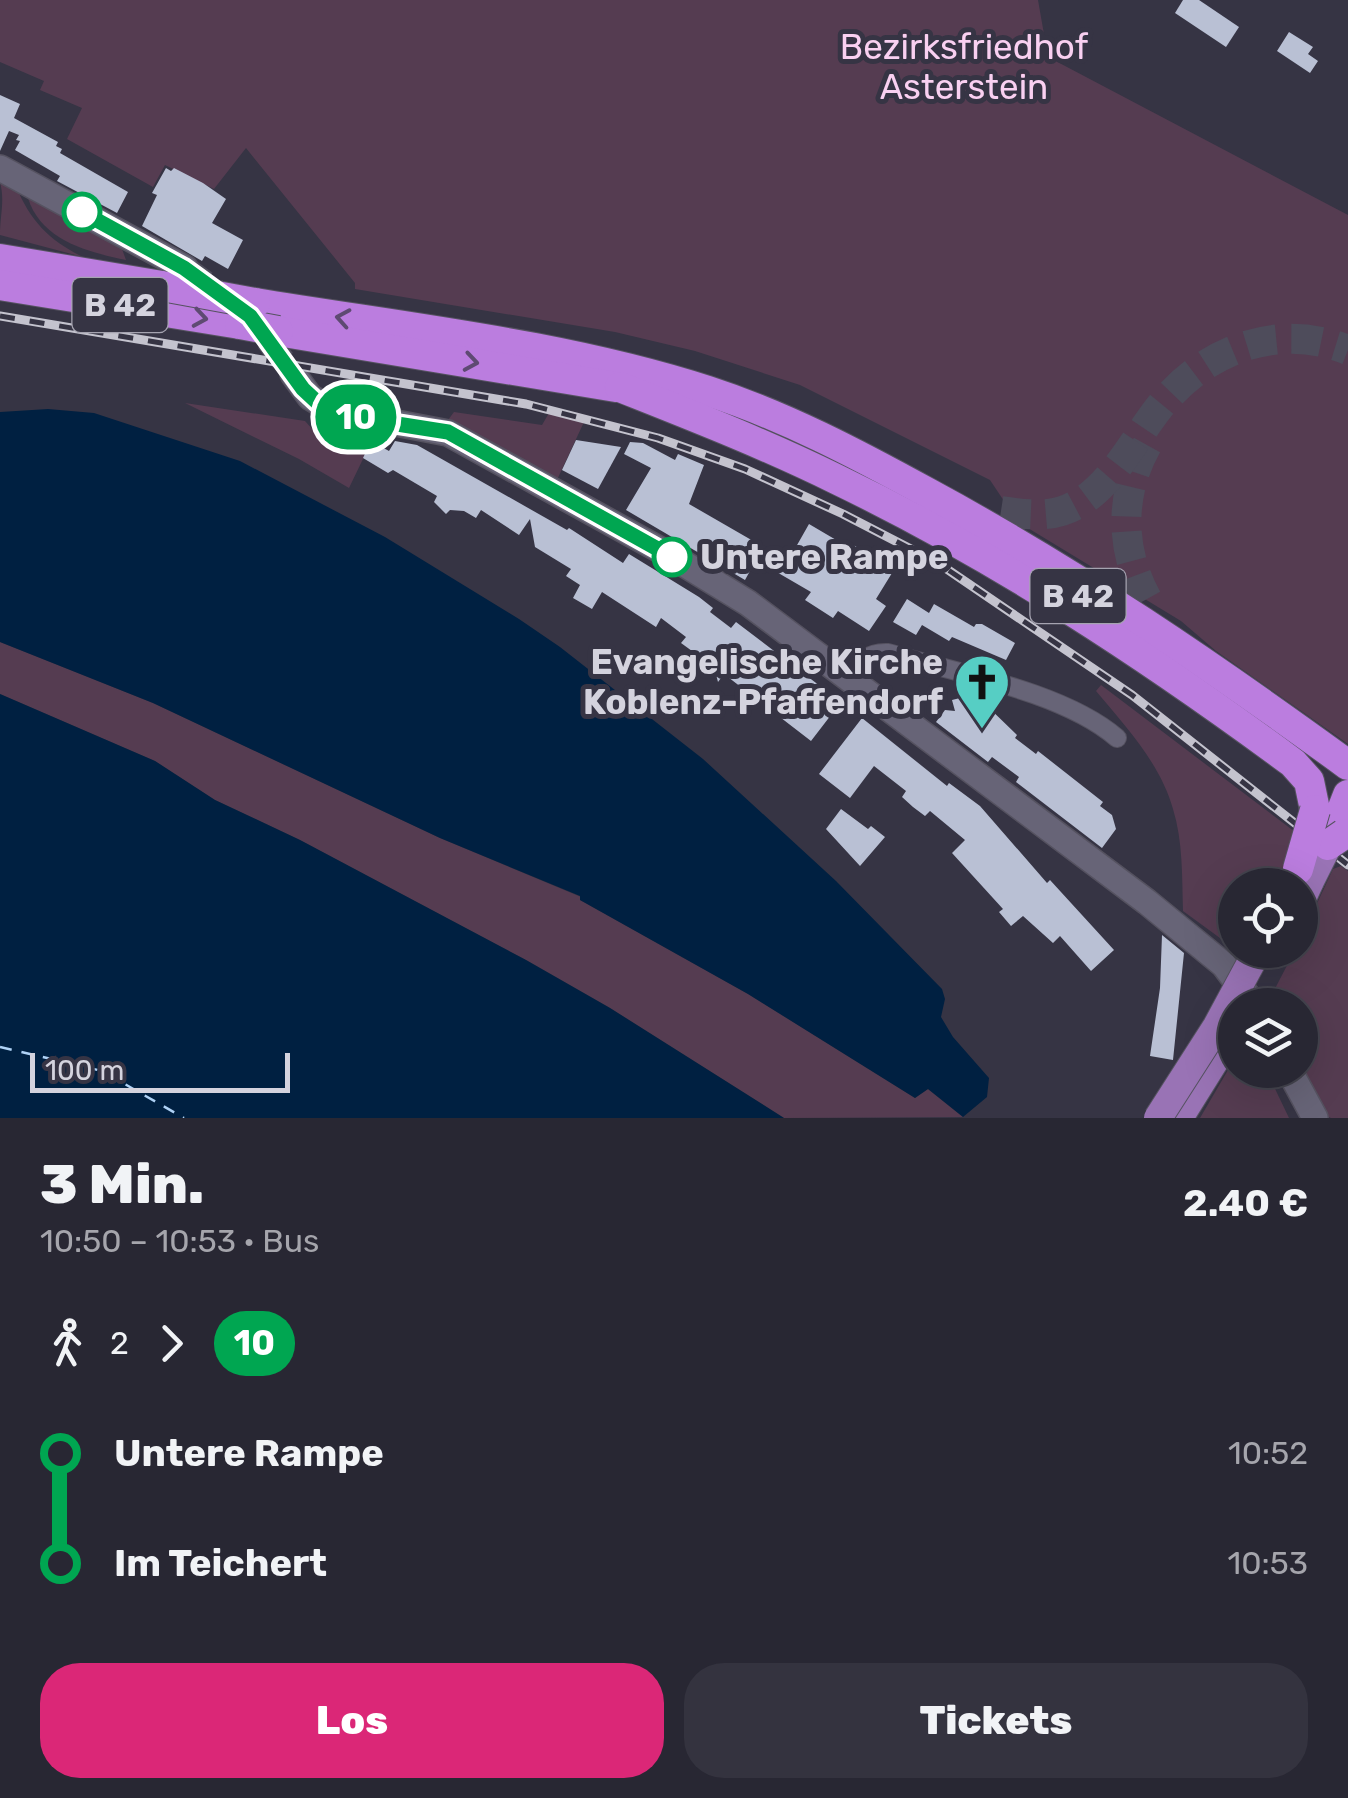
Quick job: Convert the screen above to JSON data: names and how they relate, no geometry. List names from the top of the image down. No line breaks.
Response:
{"streets":{"highway":["B 42"]},"parks":["Bezirksfriedhof Asterstein"],"places":{"other":["Untere Rampe"],"church":["Evangelische Kirche Koblenz-Pfaffendorf"]},"lines":["bus line 10"],"scale_bar":"100 m","page":{"on_map":"10","scale":"100 m","heading":["3 Min.","10:50 – 10:53 · Bus","2.40 €"],"legs":["2","10"],"list":[{"name":"Untere Rampe","value":"10:52"},{"name":"Im Teichert","value":"10:53"}],"buttons":["Los","Tickets"]}}
